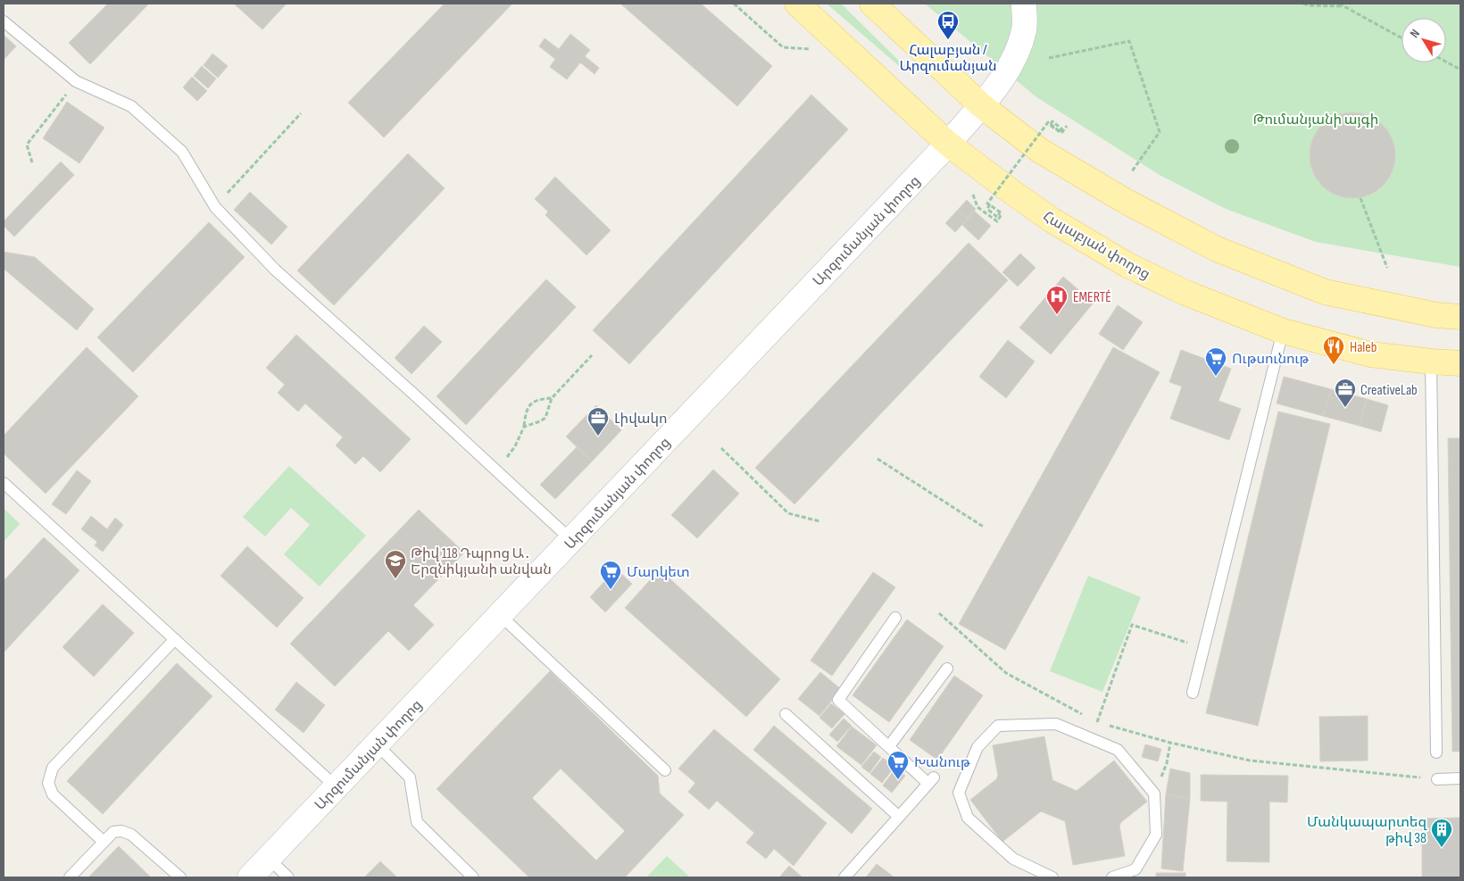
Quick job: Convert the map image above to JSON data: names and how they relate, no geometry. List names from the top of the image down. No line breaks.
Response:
{"streets":{"main road":["Արզումանյան փողոց","Հալաբյան փողոց"]},"crossings":[["Արզումանյան փողոց","Հալաբյան փողոց"]],"parks":["Թումանյանի այգի"],"places":{"bus stop":["Հալաբյան / Արզումանյան"],"hospital":["EMERTÉ"],"restaurant":["Haleb"],"supermarket":["Ութսունութ","Մարկետ","Խանութ"],"office":["CreativeLab","Լիվակո"],"school or university":["Թիվ 118 Դպրոց Ա․ Երզնիկյանի անվան"],"building":["Մանկապարտեզ թիվ 38"]},"north":"top left"}
